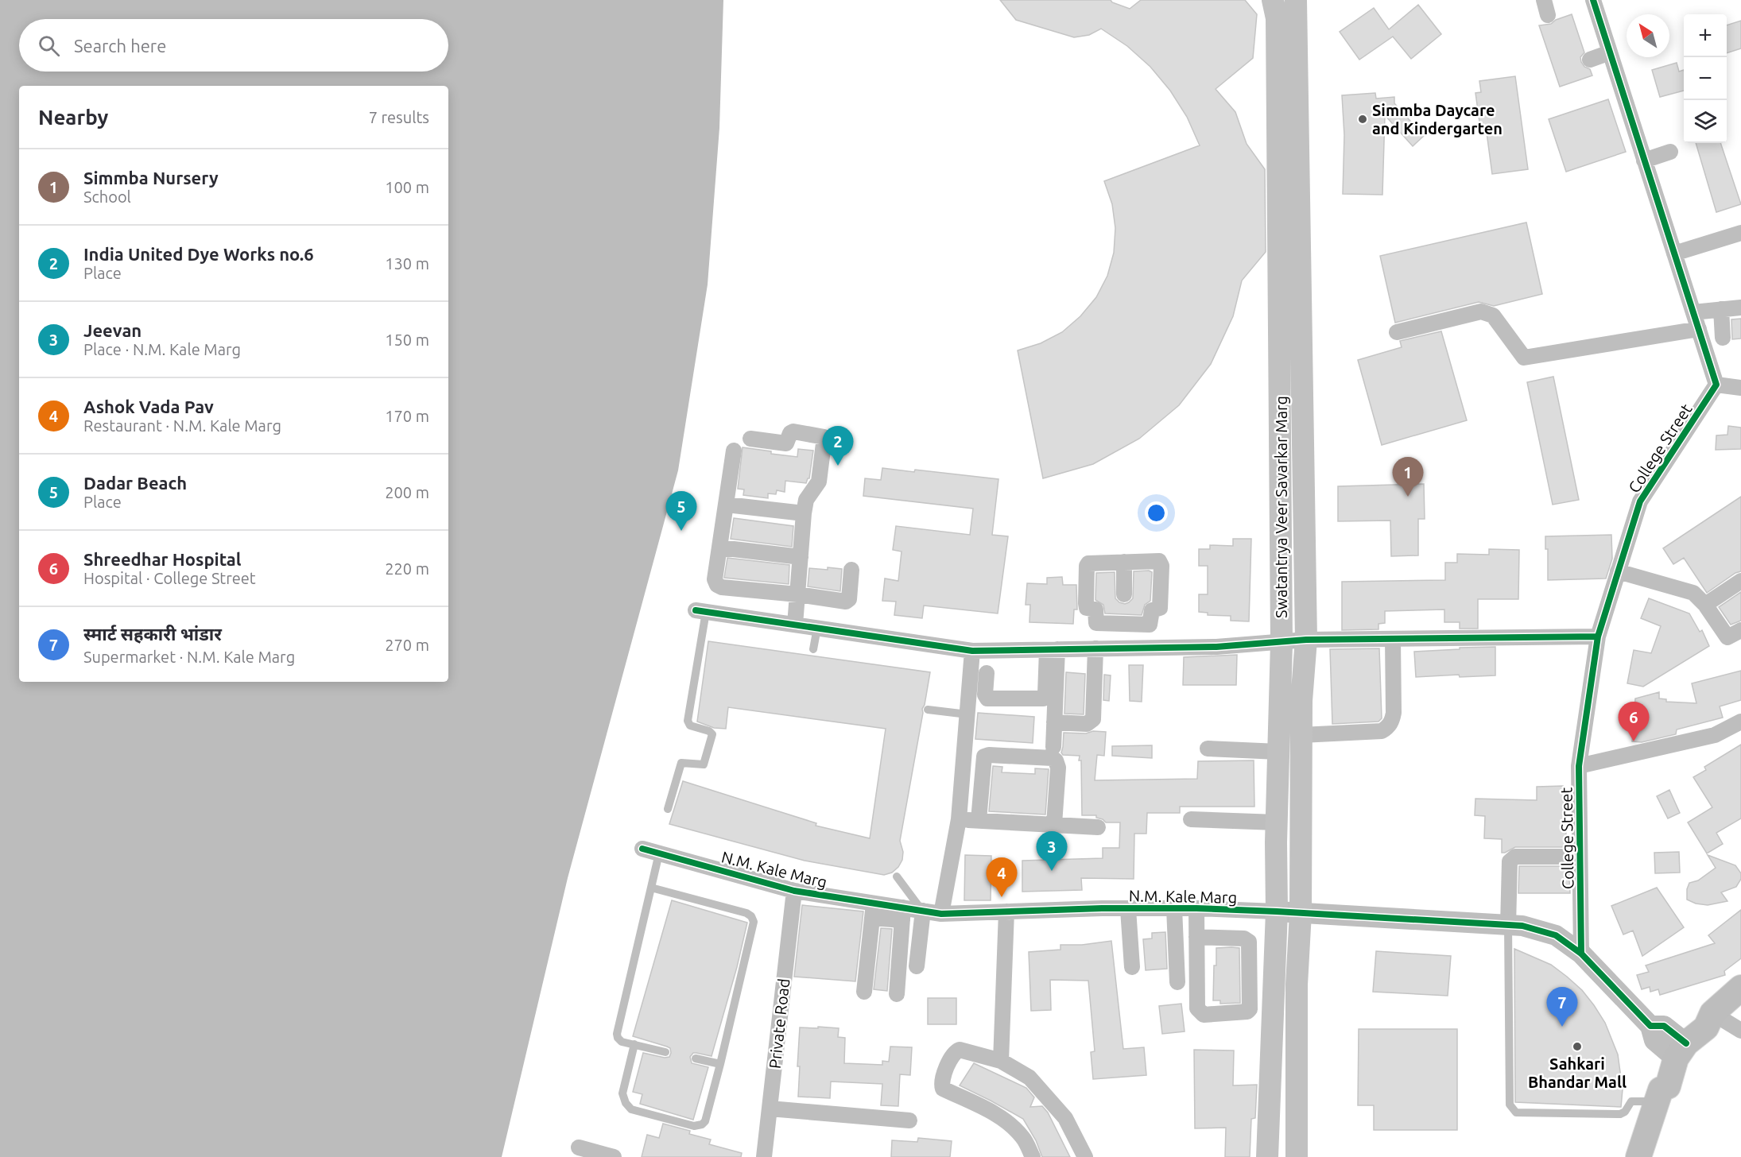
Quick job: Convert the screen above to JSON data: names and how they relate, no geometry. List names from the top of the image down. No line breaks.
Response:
{"streets":{"main road":["Swatantrya Veer Savarkar Marg"],"street":["College Street","N.M. Kale Marg","Private Road"]},"crossings":[["College Street","N.M. Kale Marg"],["Swatantrya Veer Savarkar Marg","N.M. Kale Marg"],["N.M. Kale Marg","Private Road"]],"places":["Simmba Daycare and Kindergarten","Sahkari Bhandar Mall"],"north":"top left","page":{"map_buttons":["+","−"],"search":"Search here","heading":["Nearby","7 results"],"list":[{"mark":"1","name":"Simmba Nursery","note":"School","value":"100 m"},{"mark":"2","name":"India United Dye Works no.6","note":"Place","value":"130 m"},{"mark":"3","name":"Jeevan","note":"Place · N.M. Kale Marg","value":"150 m"},{"mark":"4","name":"Ashok Vada Pav","note":"Restaurant · N.M. Kale Marg","value":"170 m"},{"mark":"5","name":"Dadar Beach","note":"Place","value":"200 m"},{"mark":"6","name":"Shreedhar Hospital","note":"Hospital · College Street","value":"220 m"},{"mark":"7","name":"स्मार्ट सहकारी भांडार","note":"Supermarket · N.M. Kale Marg","value":"270 m"}],"pins":["2","1","5","6","3","4","7"]}}
